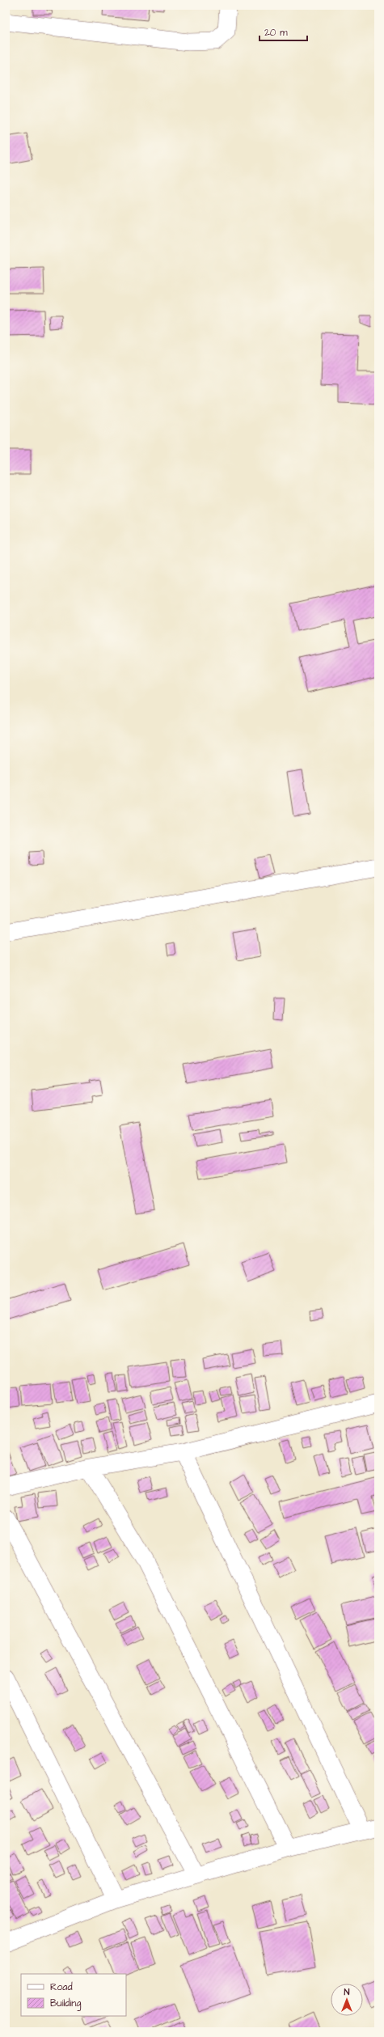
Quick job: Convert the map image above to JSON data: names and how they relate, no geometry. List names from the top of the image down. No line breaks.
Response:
{"legend":["Road","Building"],"scale_bar":"20 m","north":"top"}
